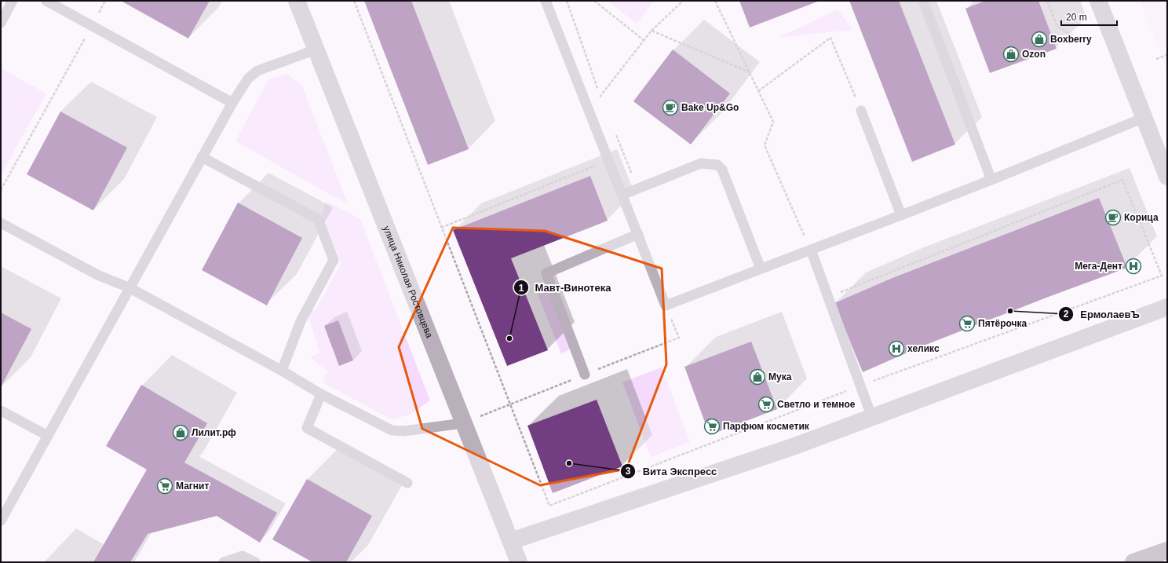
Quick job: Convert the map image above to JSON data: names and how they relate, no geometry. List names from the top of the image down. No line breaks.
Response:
{"streets":{"street":["улица Николая Ростовцева"]},"places":{"shop":["Boxberry","Ozon","Мука","Лилит.рф"],"cafe":["Bake Up&Go","Корица"],"hospital":["Мега-Дент","хеликс"],"other":["ЕрмолаевЪ","Мавт-Винотека","Вита Экспресс"],"supermarket":["Пятёрочка","Светло и темное","Парфюм косметик","Магнит"]},"scale_bar":"20 m"}
